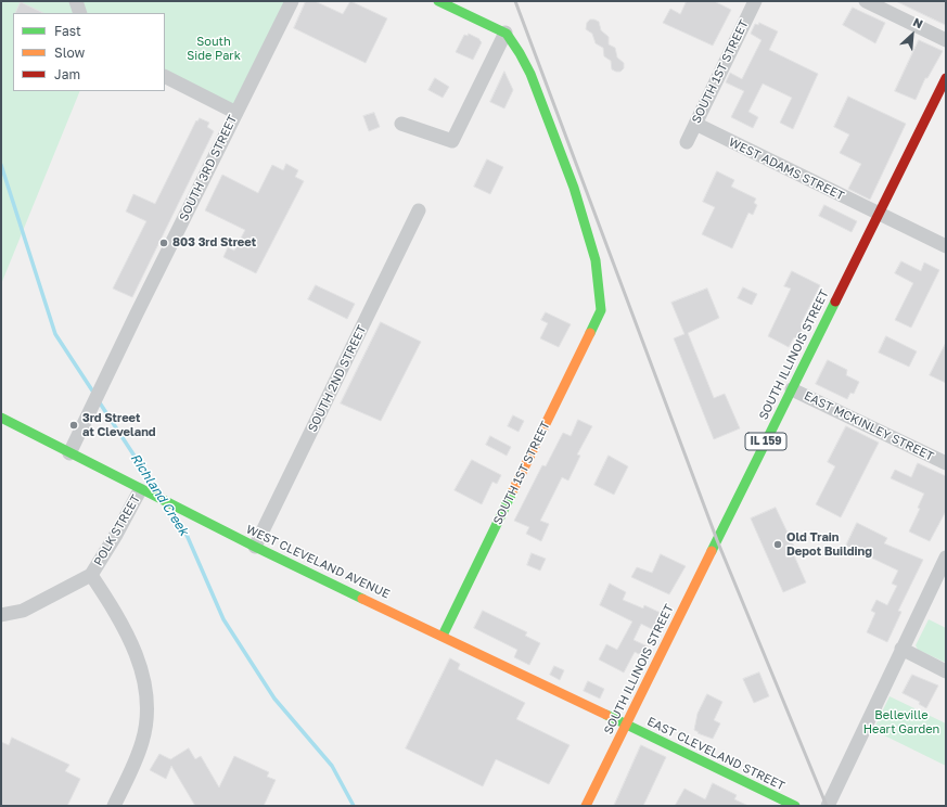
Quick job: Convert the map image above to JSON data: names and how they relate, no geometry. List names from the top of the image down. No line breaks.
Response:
{"streets":{"street":["SOUTH 1ST STREET","SOUTH 3RD STREET","WEST ADAMS STREET","SOUTH ILLINOIS STREET","SOUTH 2ND STREET","EAST MCKINLEY STREET","IL 159","POLK STREET","WEST CLEVELAND AVENUE","EAST CLEVELAND STREET"]},"crossings":[["SOUTH 1ST STREET","WEST ADAMS STREET"],["SOUTH 1ST STREET","WEST CLEVELAND AVENUE"],["SOUTH 3RD STREET","WEST CLEVELAND AVENUE"],["WEST ADAMS STREET","SOUTH ILLINOIS STREET"],["SOUTH ILLINOIS STREET","EAST MCKINLEY STREET"],["SOUTH ILLINOIS STREET","WEST CLEVELAND AVENUE"],["SOUTH ILLINOIS STREET","EAST CLEVELAND STREET"],["SOUTH 2ND STREET","WEST CLEVELAND AVENUE"],["POLK STREET","WEST CLEVELAND AVENUE"],["WEST CLEVELAND AVENUE","EAST CLEVELAND STREET"]],"water":["Richland Creek"],"parks":["South Side Park","Belleville Heart Garden"],"places":["803 3rd Street","3rd Street at Cleveland","Old Train Depot Building"],"legend":["Fast","Slow","Jam"],"north":"top right"}
